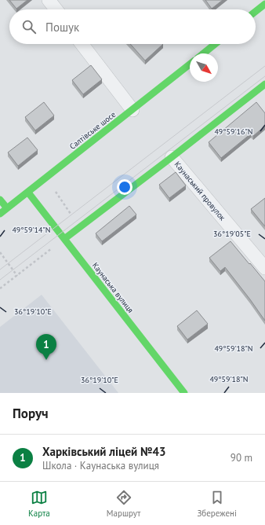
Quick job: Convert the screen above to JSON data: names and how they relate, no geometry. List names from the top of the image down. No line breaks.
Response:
{"streets":{"street":["Салтівське шосе","Каунаський провулок","Каунаська вулиця"]},"crossings":[["Салтівське шосе","Каунаська вулиця"]],"north":"bottom right","page":{"search":"Пошук","pins":"1","heading":"Поруч","list":[{"mark":"1","name":"Харківський ліцей №43","note":"Школа · Каунаська вулиця","value":"90 m"}],"nav":["Карта","Маршрут","Збережені"]},"coordinates":["49°59'16\"N","49°59'14\"N","36°19'05\"E","36°19'10\"E","49°59'18\"N"]}
